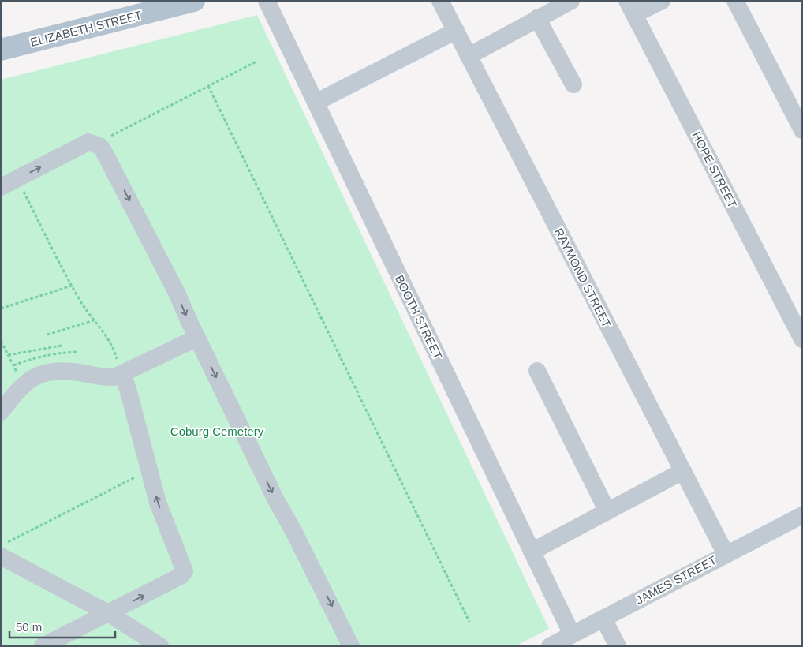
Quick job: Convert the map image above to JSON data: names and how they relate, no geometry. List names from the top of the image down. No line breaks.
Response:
{"streets":{"main road":["ELIZABETH STREET"],"street":["HOPE STREET","RAYMOND STREET","BOOTH STREET","JAMES STREET"]},"crossings":[["RAYMOND STREET","JAMES STREET"],["BOOTH STREET","JAMES STREET"]],"parks":["Coburg Cemetery"],"scale_bar":"50 m"}
